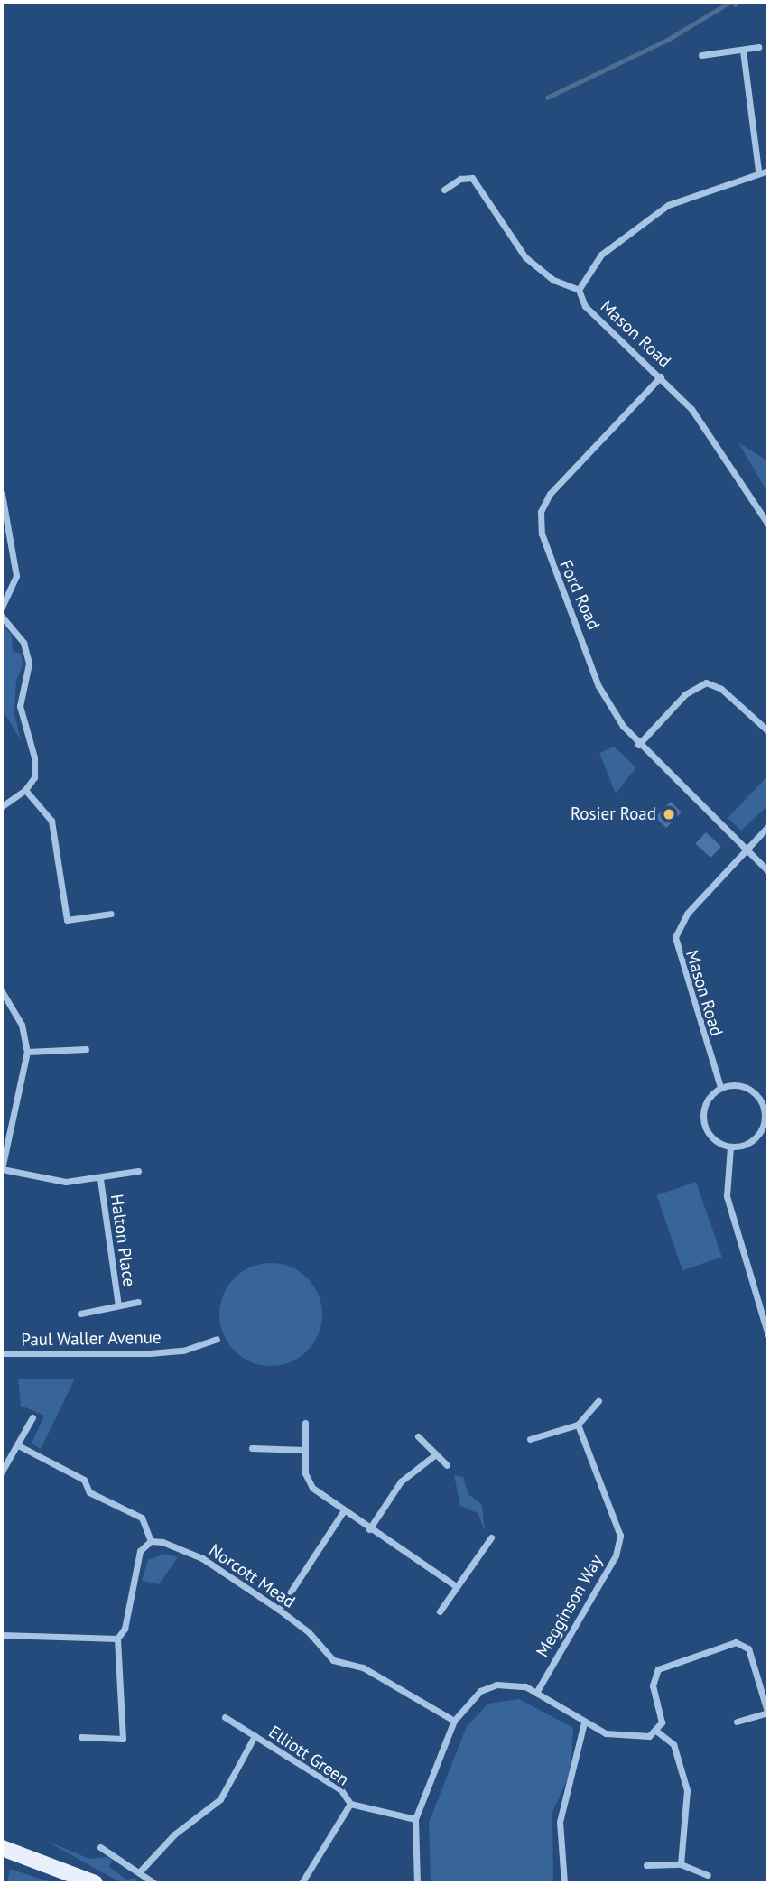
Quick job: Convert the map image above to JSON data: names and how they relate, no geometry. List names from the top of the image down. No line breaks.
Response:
{"streets":{"street":["Mason Road","Ford Road","Halton Place","Paul Waller Avenue","Norcott Mead","Megginson Way","Elliott Green"]},"crossings":[["Mason Road","Ford Road"]],"places":["Rosier Road"]}
